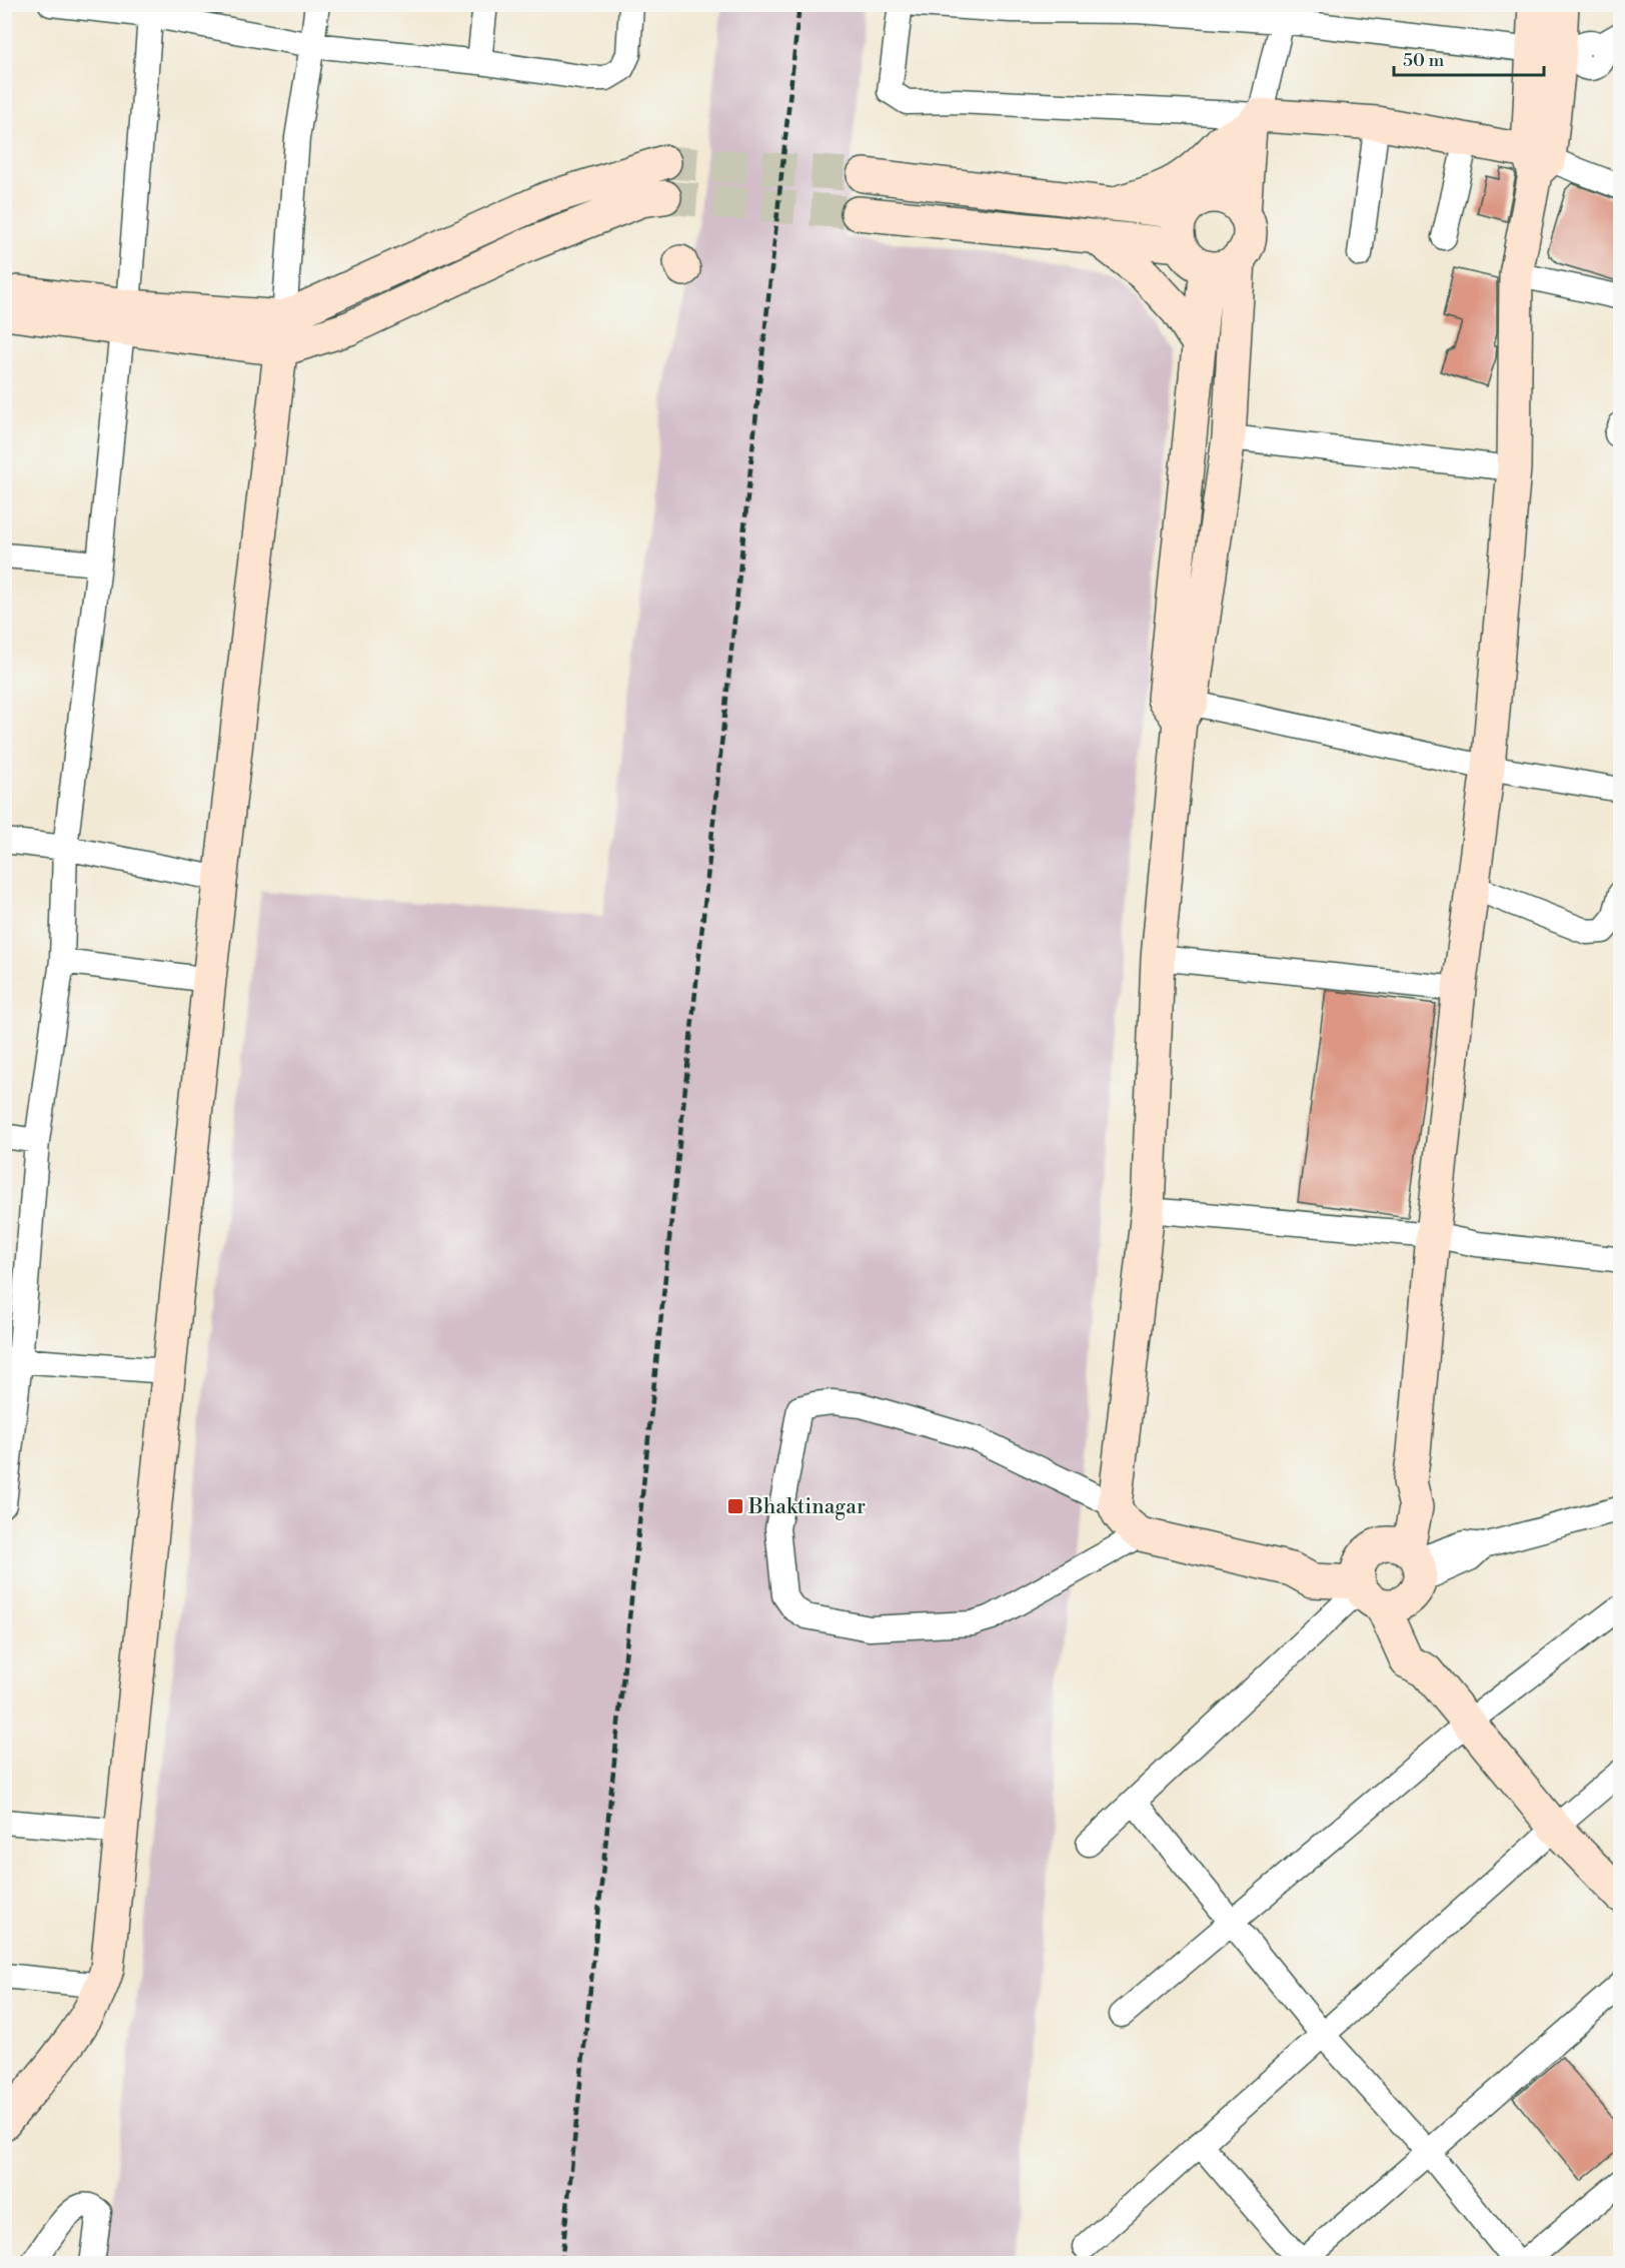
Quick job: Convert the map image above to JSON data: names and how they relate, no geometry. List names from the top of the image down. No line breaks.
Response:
{"places":{"transit":["Bhaktinagar"]},"scale_bar":"50 m"}
